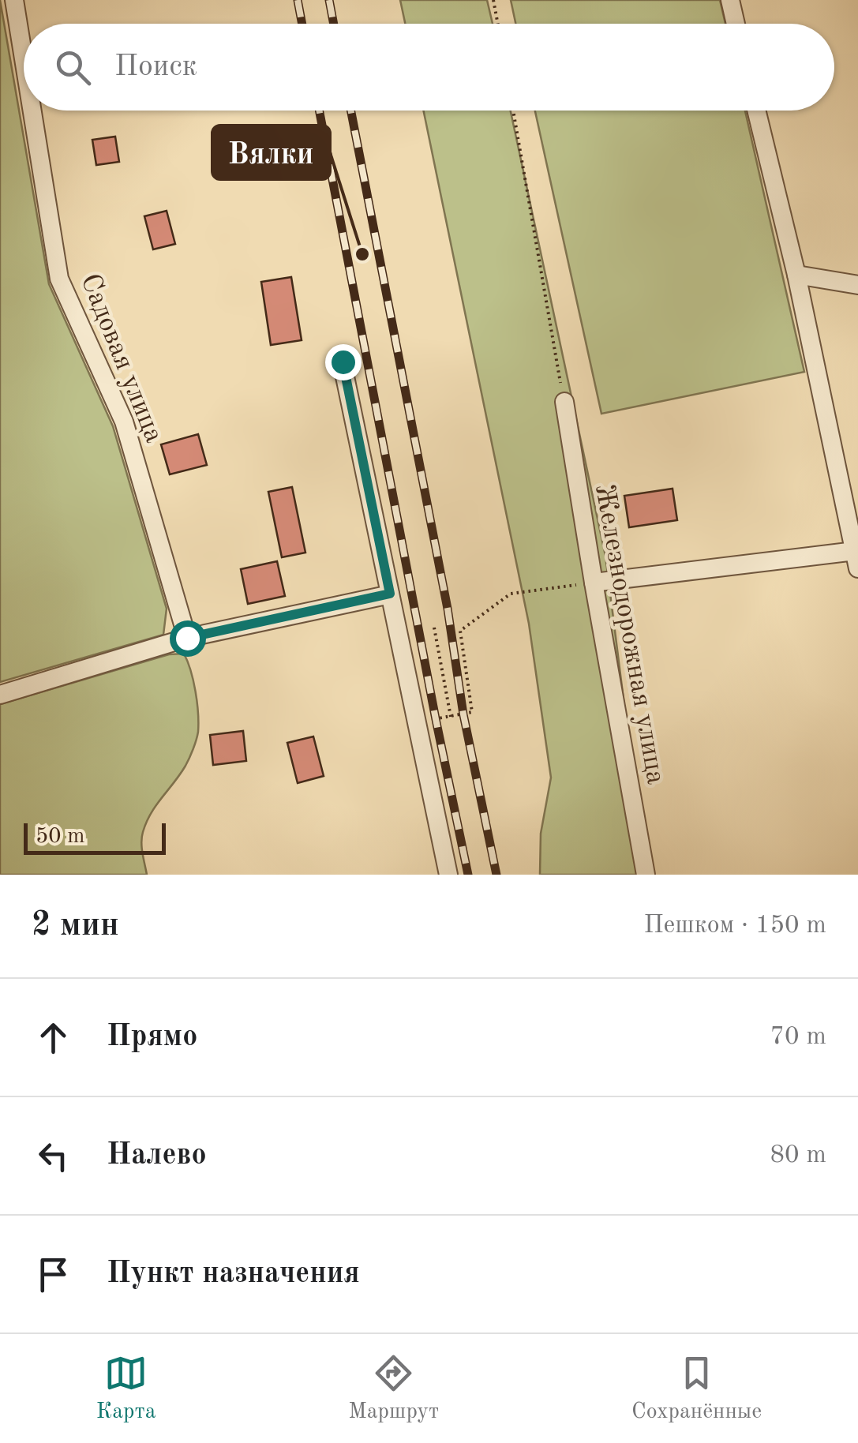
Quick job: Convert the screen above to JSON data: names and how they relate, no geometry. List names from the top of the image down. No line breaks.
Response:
{"streets":{"street":["Садовая улица","Железнодорожная улица"]},"places":["Вялки"],"scale_bar":"50 m","page":{"search":"Поиск","scale":"50 m","heading":["2 мин","Пешком · 150 m"],"list":[["Прямо","70 m"],["Налево","80 m"],"Пункт назначения"],"nav":["Карта","Маршрут","Сохранённые"]}}
